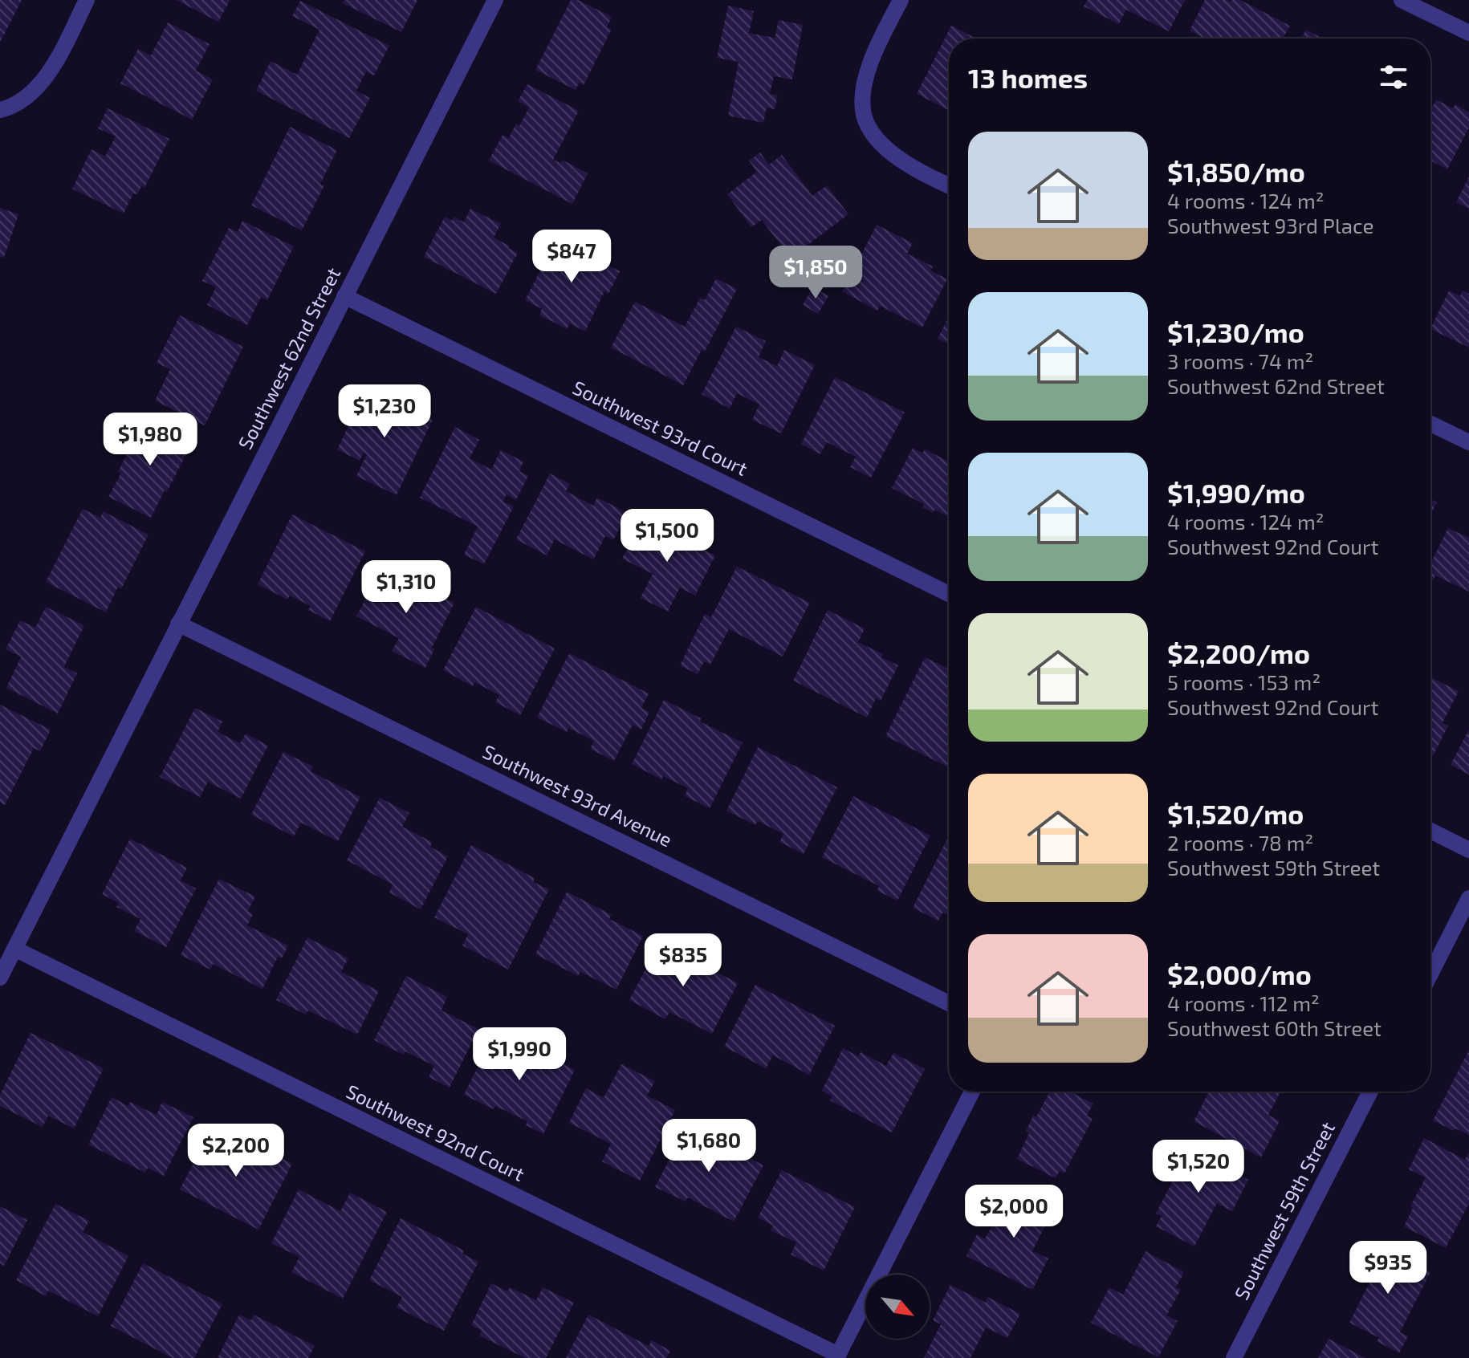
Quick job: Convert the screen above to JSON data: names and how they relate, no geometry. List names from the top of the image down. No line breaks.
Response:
{"streets":{"street":["Southwest 62nd Street","Southwest 93rd Court","Southwest 93rd Avenue","Southwest 92nd Court","Southwest 59th Street"]},"crossings":[["Southwest 62nd Street","Southwest 93rd Court"],["Southwest 62nd Street","Southwest 93rd Avenue"],["Southwest 62nd Street","Southwest 92nd Court"]],"north":"bottom right","page":{"heading":"13 homes","list":[{"name":"$1,850/mo","note":"4 rooms · 124 m² · Southwest 93rd Place"},{"name":"$1,230/mo","note":"3 rooms · 74 m² · Southwest 62nd Street"},{"name":"$1,990/mo","note":"4 rooms · 124 m² · Southwest 92nd Court"},{"name":"$2,200/mo","note":"5 rooms · 153 m² · Southwest 92nd Court"},{"name":"$1,520/mo","note":"2 rooms · 78 m² · Southwest 59th Street"},{"name":"$2,000/mo","note":"4 rooms · 112 m² · Southwest 60th Street"}],"price":["$847","$1,850","$1,230","$1,980","$1,500","$1,310","$835","$1,990","$1,680","$2,200","$1,520","$2,000","$935"]}}
